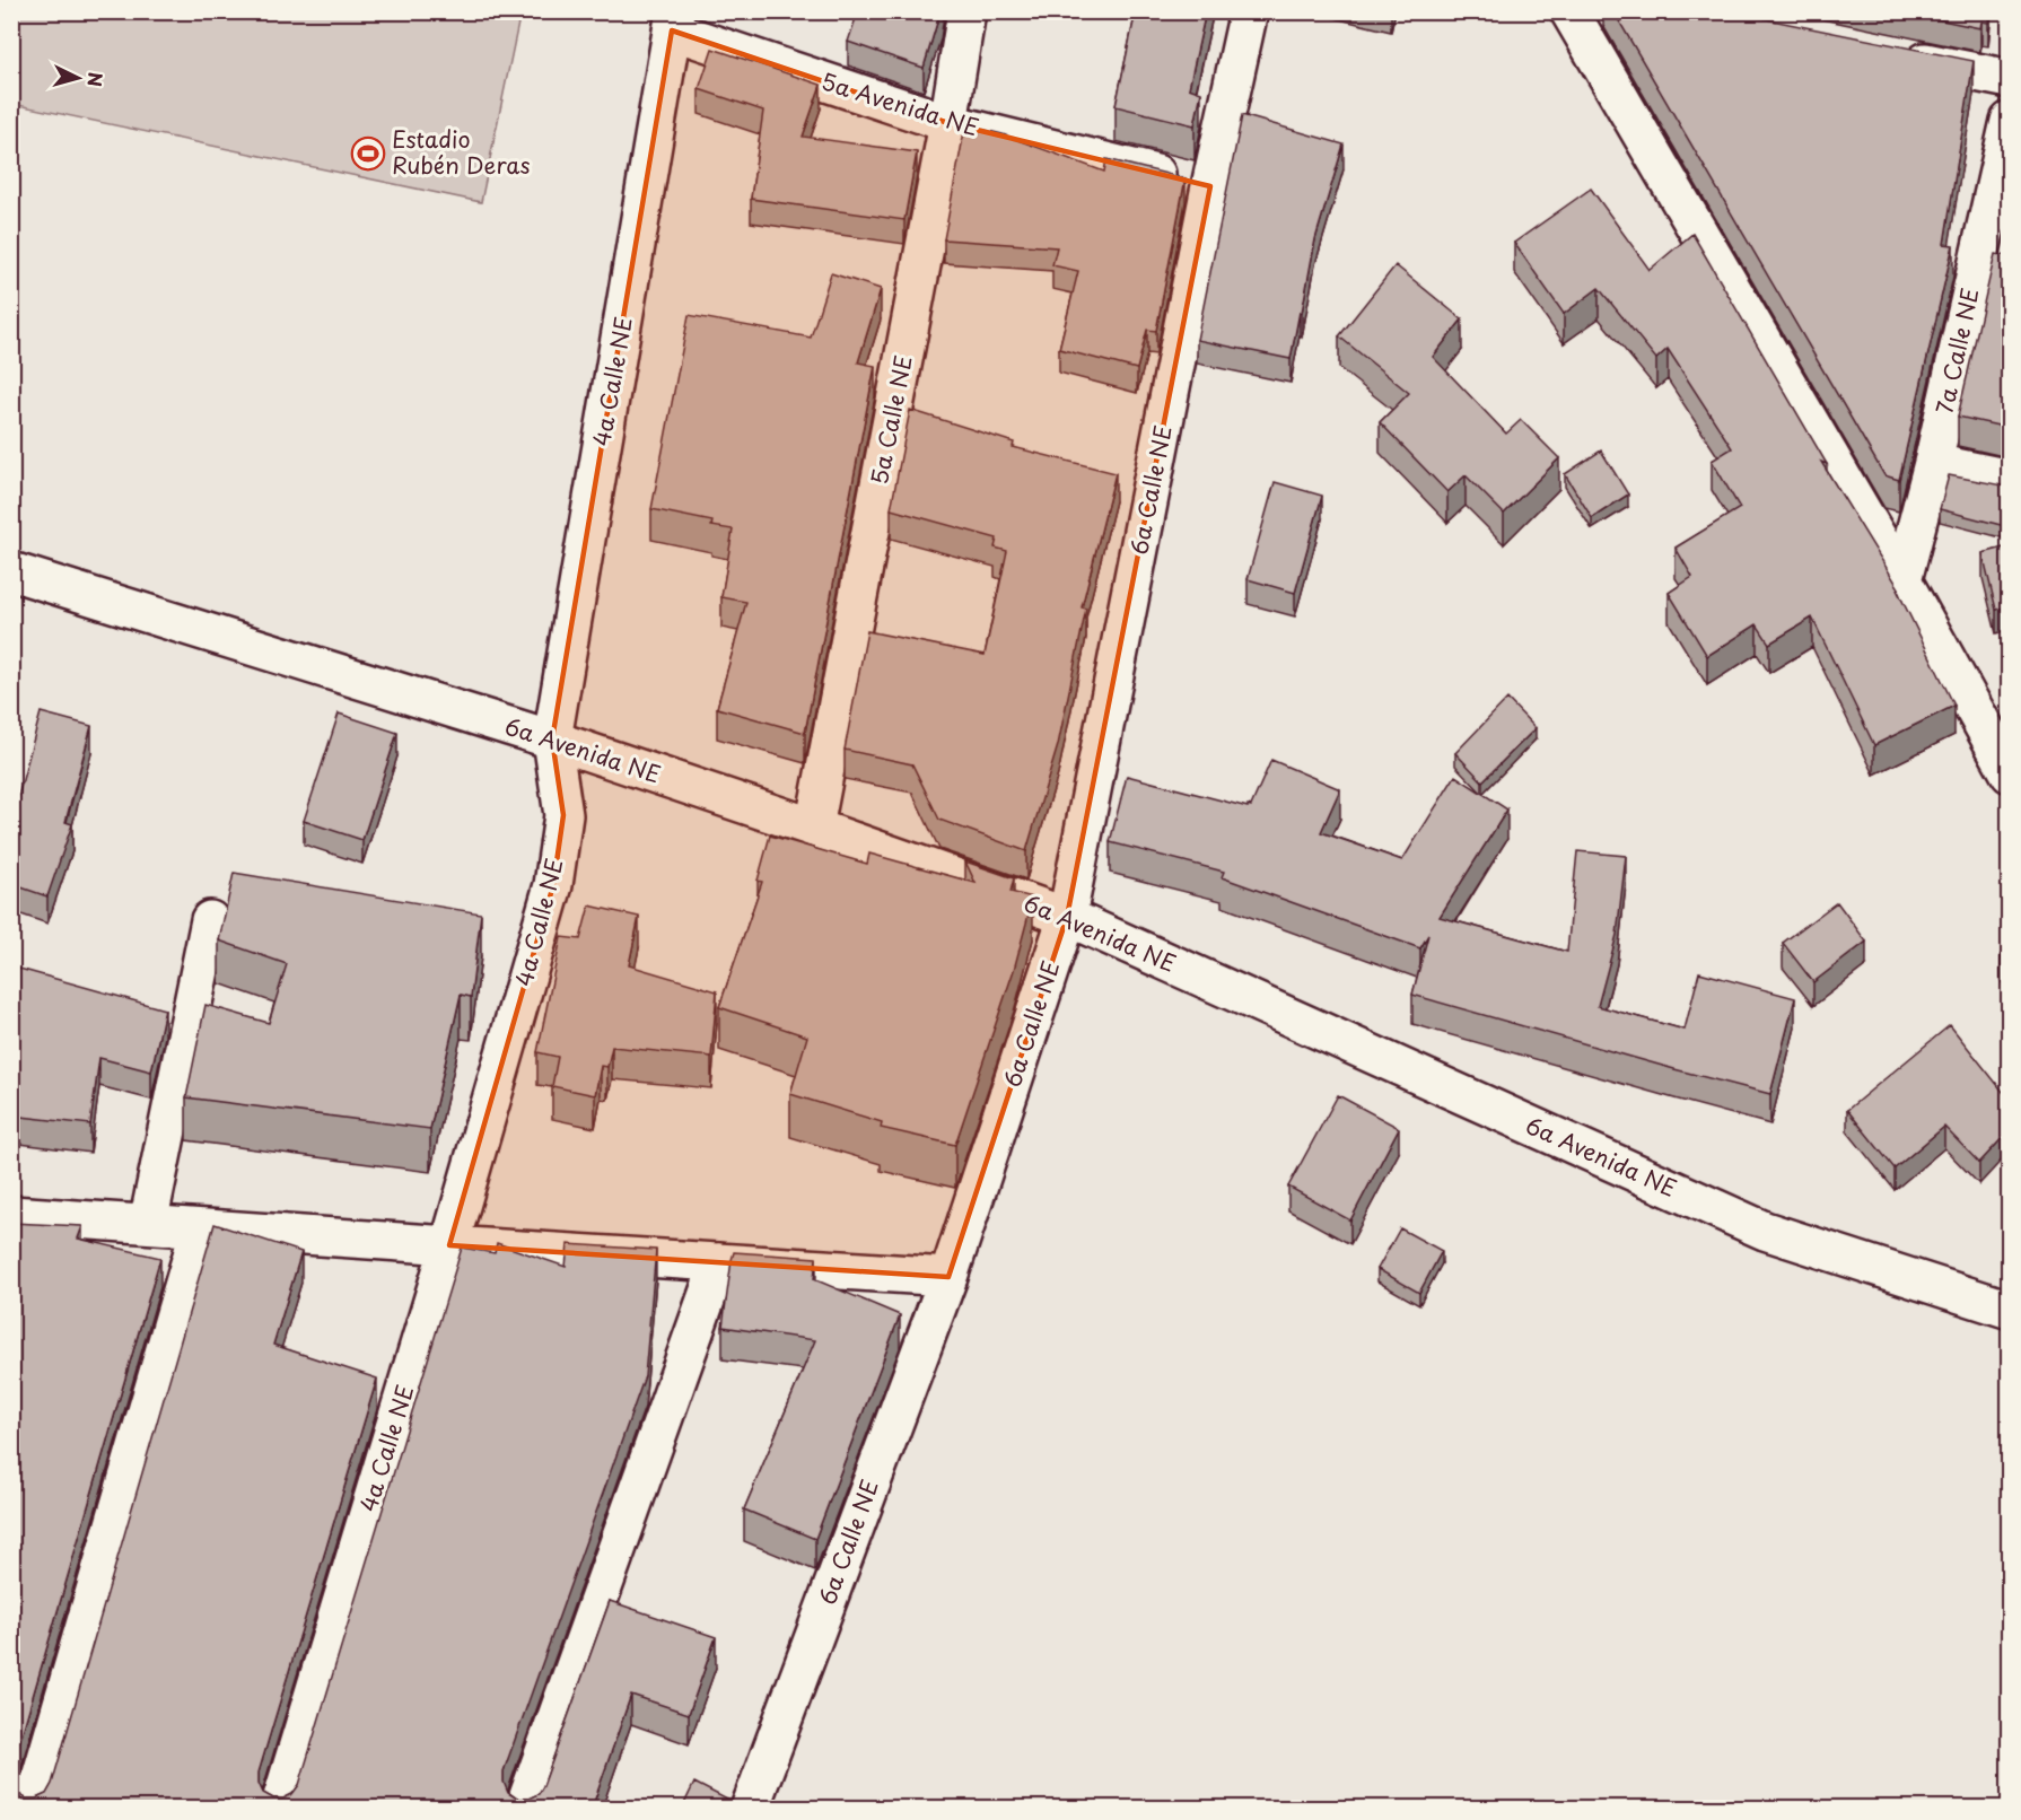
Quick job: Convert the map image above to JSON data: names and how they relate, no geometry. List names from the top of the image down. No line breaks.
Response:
{"streets":{"street":["5a Avenida NE","7a Calle NE","4a Calle NE","5a Calle NE","6a Calle NE","6a Avenida NE"]},"crossings":[["5a Avenida NE","4a Calle NE"],["5a Avenida NE","5a Calle NE"],["5a Avenida NE","6a Calle NE"],["4a Calle NE","6a Avenida NE"],["5a Calle NE","6a Avenida NE"],["6a Calle NE","6a Avenida NE"]],"places":{"sports":["Estadio Rubén Deras"]},"north":"right"}
